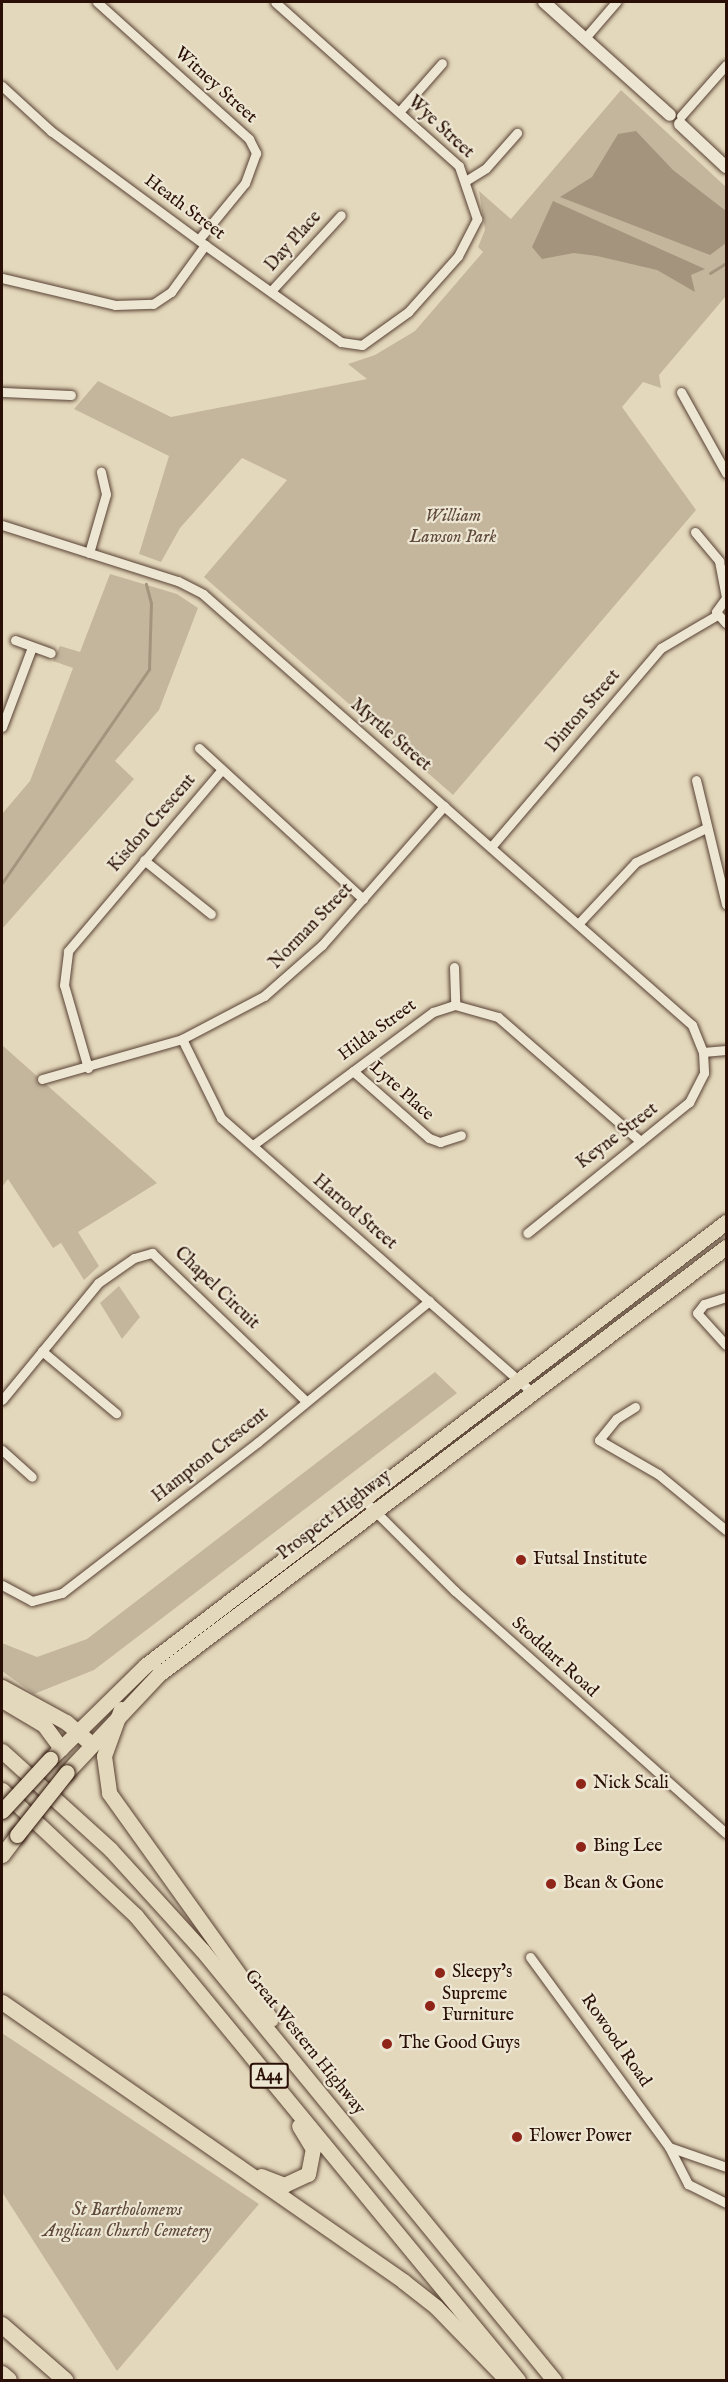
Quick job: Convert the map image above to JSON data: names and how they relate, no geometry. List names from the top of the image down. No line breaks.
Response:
{"streets":{"main road":["Prospect Highway","Great Western Highway","A44"],"street":["Witney Street","Wye Street","Heath Street","Day Place","Dinton Street","Myrtle Street","Kisdon Crescent","Norman Street","Hilda Street","Lyte Place","Keyne Street","Harrod Street","Chapel Circuit","Hampton Crescent","Stoddart Road","Rowood Road"]},"crossings":[["Witney Street","Heath Street"],["Wye Street","Heath Street"],["Heath Street","Day Place"],["Dinton Street","Myrtle Street"],["Myrtle Street","Norman Street"],["Myrtle Street","Keyne Street"],["Kisdon Crescent","Norman Street"],["Norman Street","Harrod Street"],["Hilda Street","Lyte Place"],["Hilda Street","Harrod Street"],["Harrod Street","Hampton Crescent"],["Harrod Street","Prospect Highway"],["Chapel Circuit","Hampton Crescent"],["Prospect Highway","Stoddart Road"]],"parks":["William Lawson Park","St Bartholomews Anglican Church Cemetery"],"places":["Futsal Institute","Nick Scali","Bing Lee","Bean & Gone","Sleepy’s","Supreme Furniture","The Good Guys","Flower Power"]}
